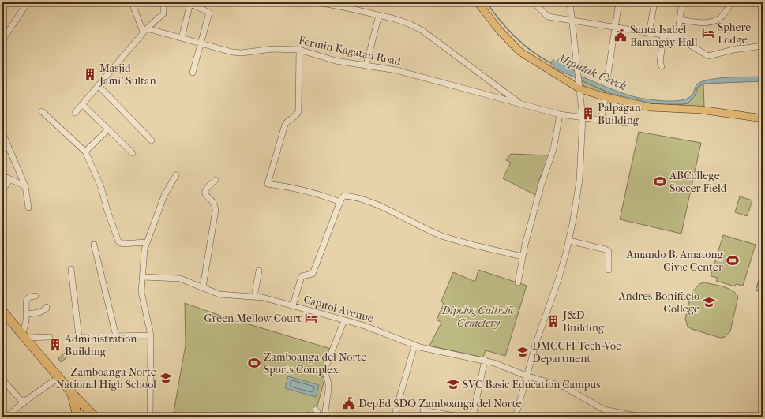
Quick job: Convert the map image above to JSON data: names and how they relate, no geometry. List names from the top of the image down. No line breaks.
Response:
{"streets":{"street":["Fermin Kagatan Road","Capitol Avenue"]},"water":["Miputak Creek"],"parks":["Dipolog Catholic Cemetery"],"places":{"hotel":["Sphere Lodge","Green Mellow Court"],"public building":["Santa Isabel Barangay Hall","DepEd SDO Zamboanga del Norte"],"building":["Masjid Jami' Sultan","Palpagan Building","J&D Building","Administration Building"],"sports":["ABCollege Soccer Field","Amando B. Amatong Civic Center","Zamboanga del Norte Sports Complex"],"school or university":["Andres Bonifacio College","DMCCFI Tech-Voc Department","Zamboanga Norte National High School","SVC Basic Education Campus"]}}
